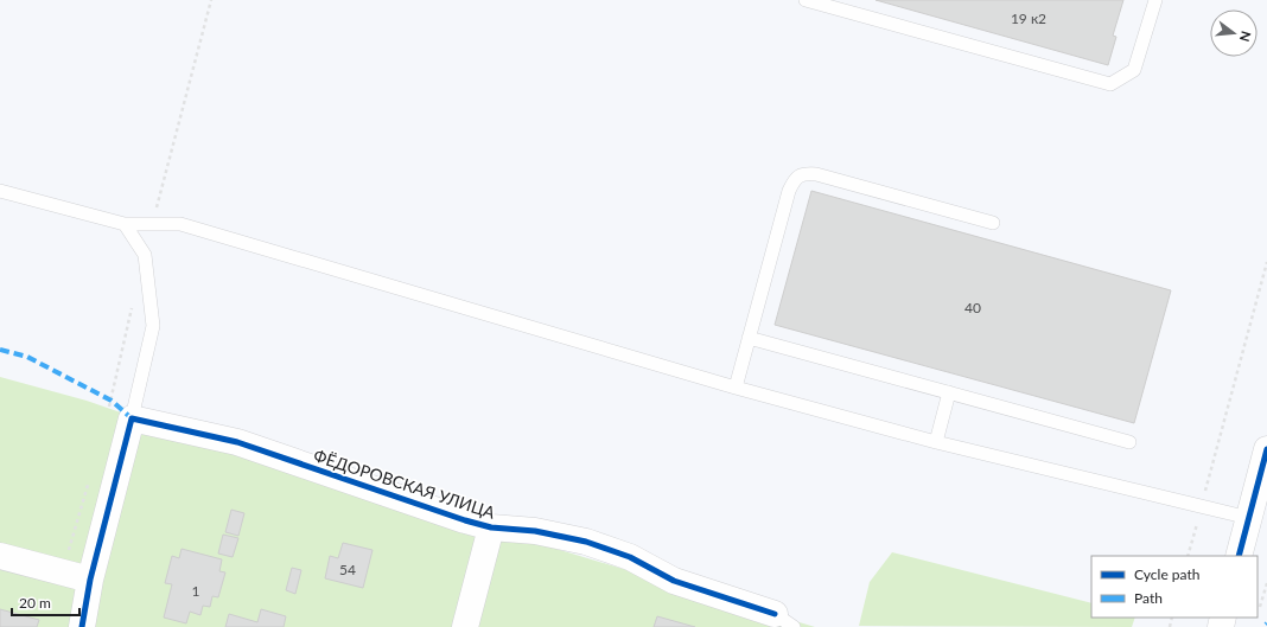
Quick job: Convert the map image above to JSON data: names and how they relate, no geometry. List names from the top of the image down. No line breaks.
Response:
{"streets":{"street":["ФЁДОРОВСКАЯ УЛИЦА"]},"house_numbers":["19 к2","40","54","1"],"legend":["Cycle path","Path"],"scale_bar":"20 m","north":"right"}
